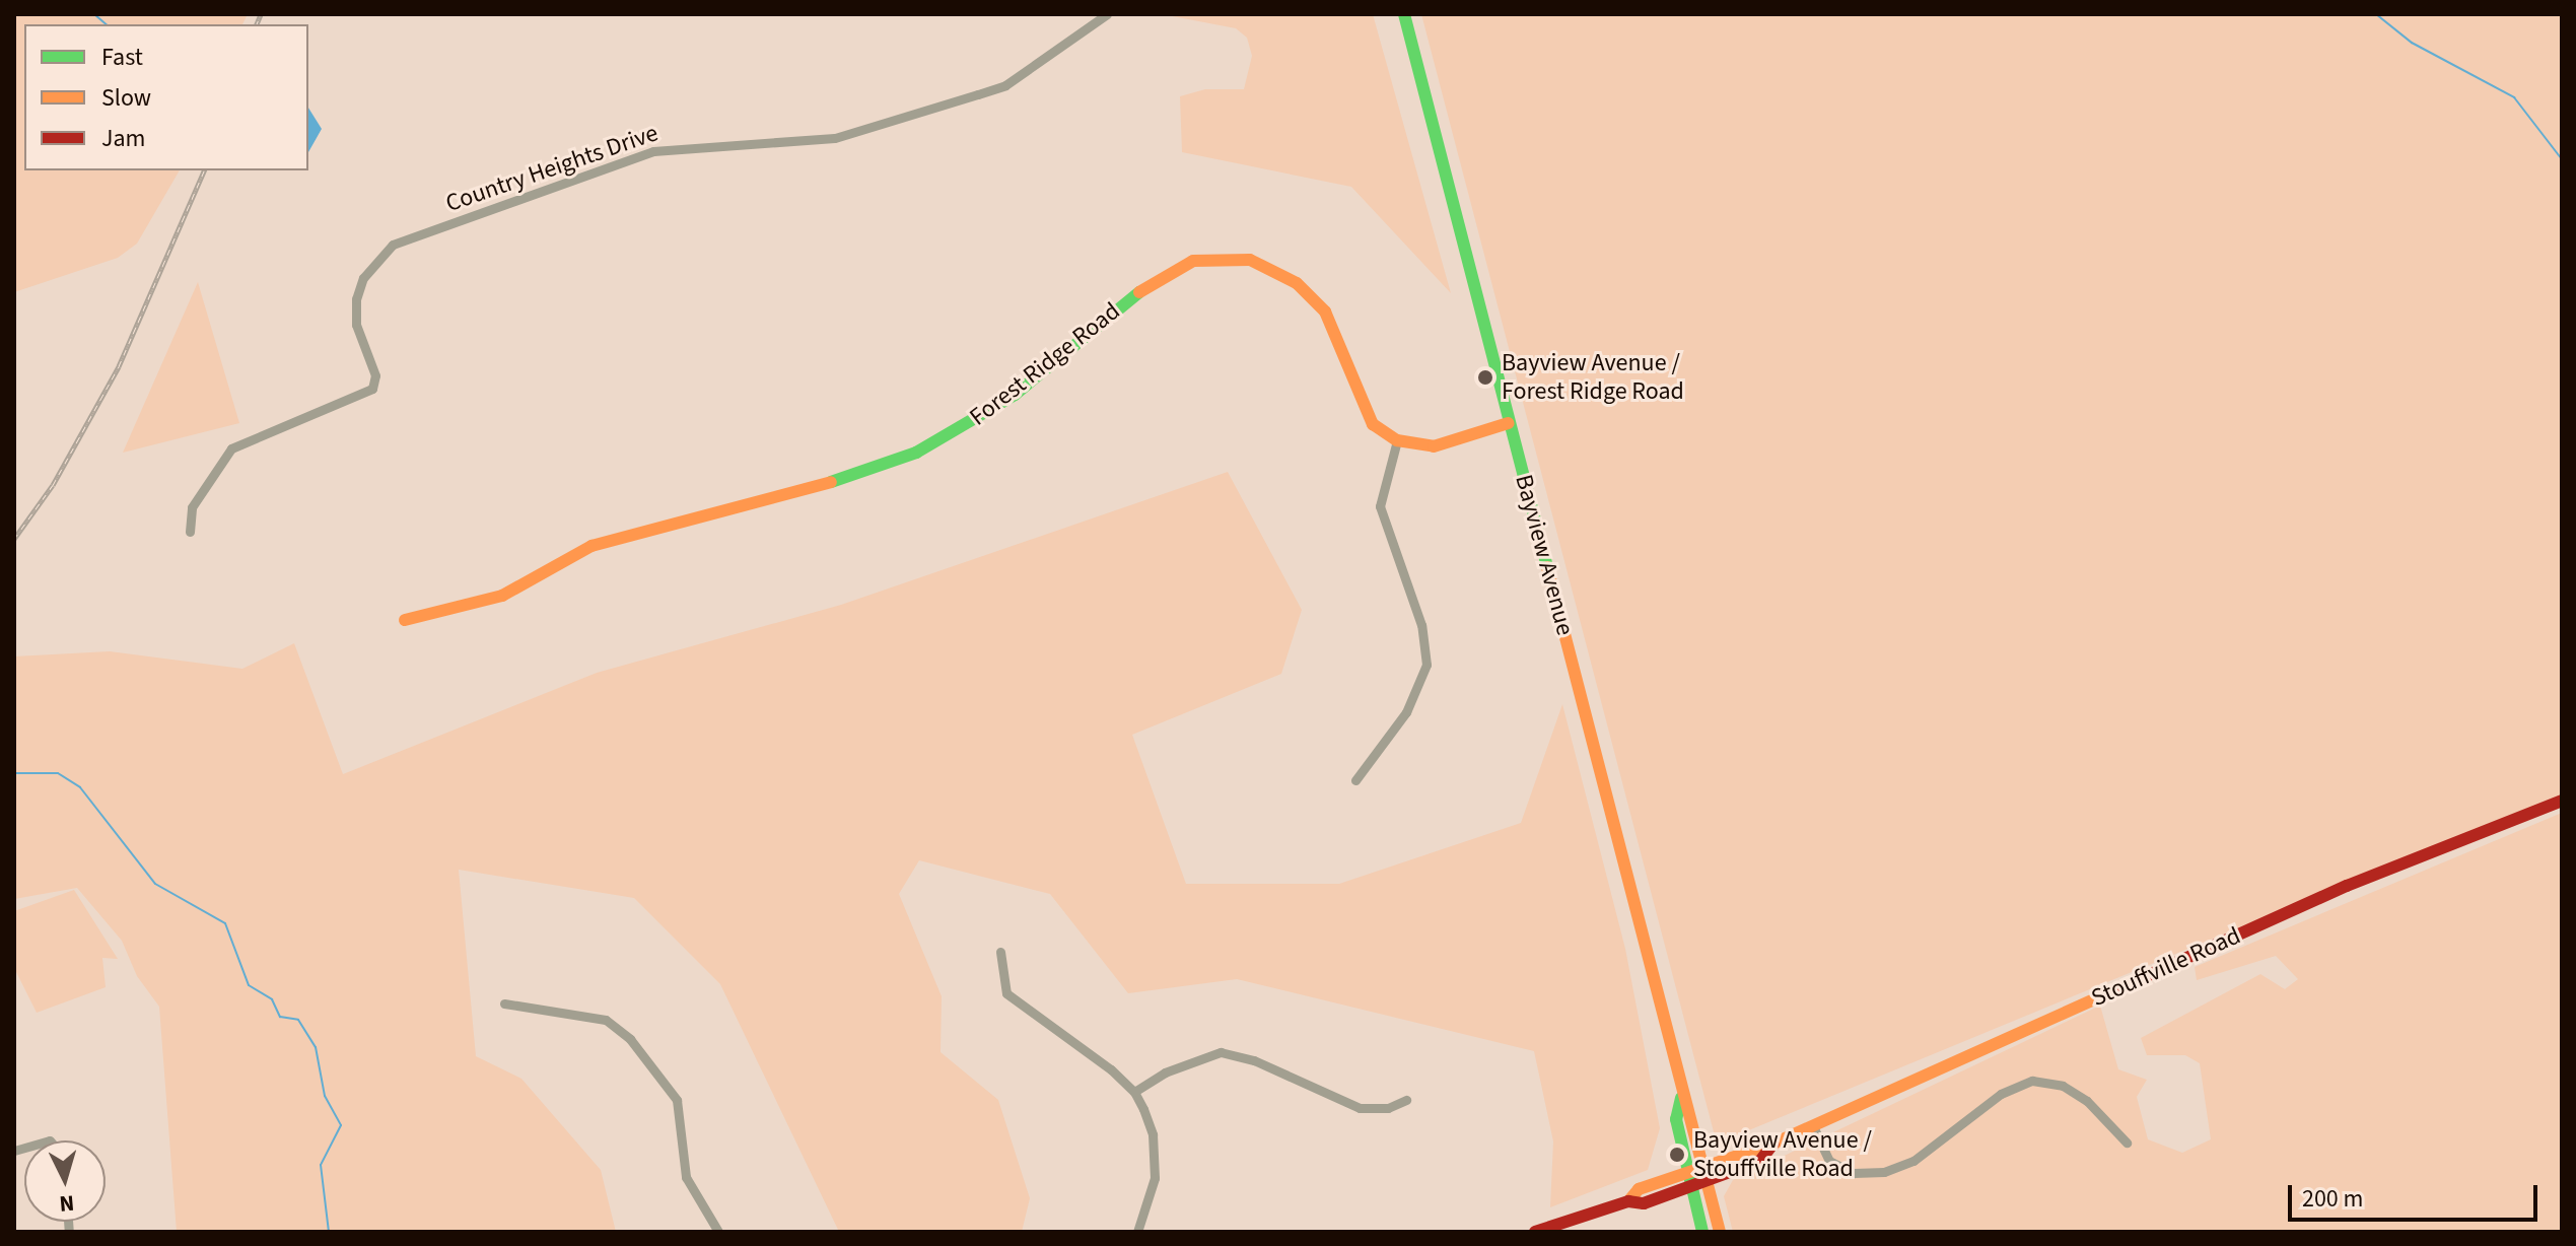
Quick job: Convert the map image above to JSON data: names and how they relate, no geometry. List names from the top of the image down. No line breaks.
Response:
{"streets":{"main road":["Forest Ridge Road","Bayview Avenue","Stouffville Road"],"street":["Country Heights Drive"]},"crossings":[["Bayview Avenue","Stouffville Road"]],"places":["Bayview Avenue / Forest Ridge Road","Bayview Avenue / Stouffville Road"],"legend":["Fast","Slow","Jam"],"scale_bar":"200 m","north":"bottom"}
